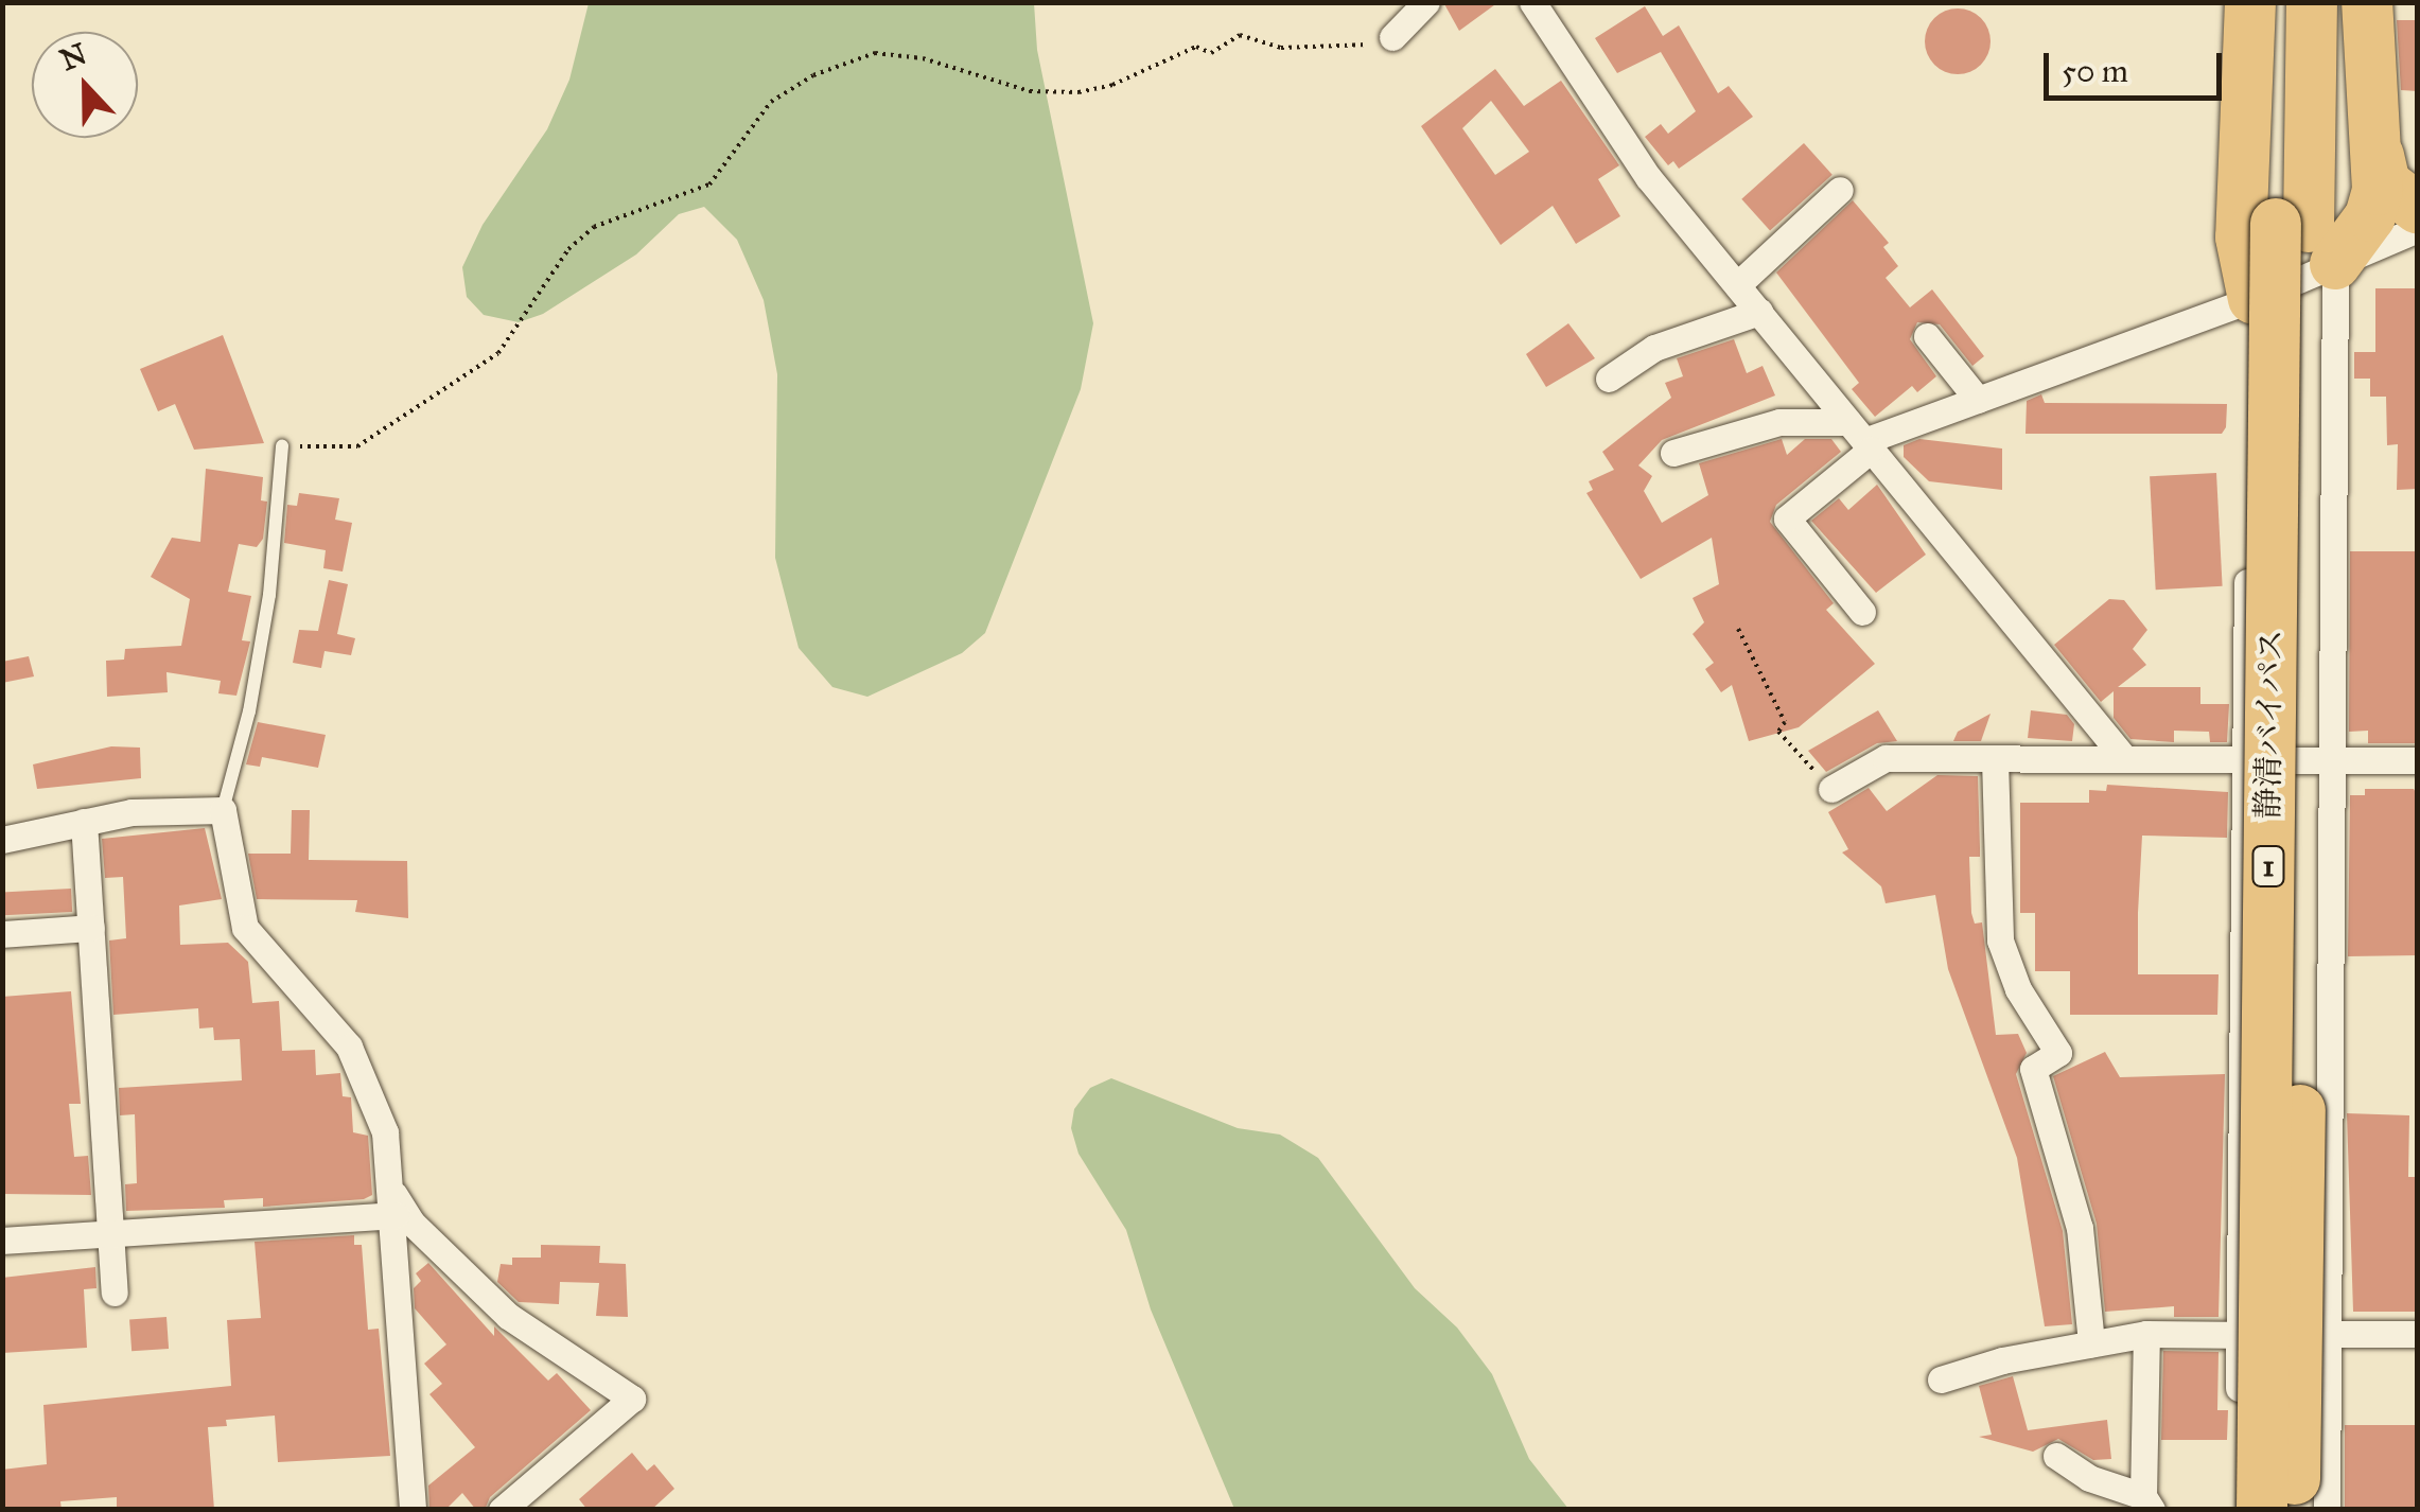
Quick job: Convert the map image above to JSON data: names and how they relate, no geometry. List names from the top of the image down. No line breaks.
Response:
{"streets":{"highway":["静清バイパス","1"]},"scale_bar":"50 m","north":"top"}
